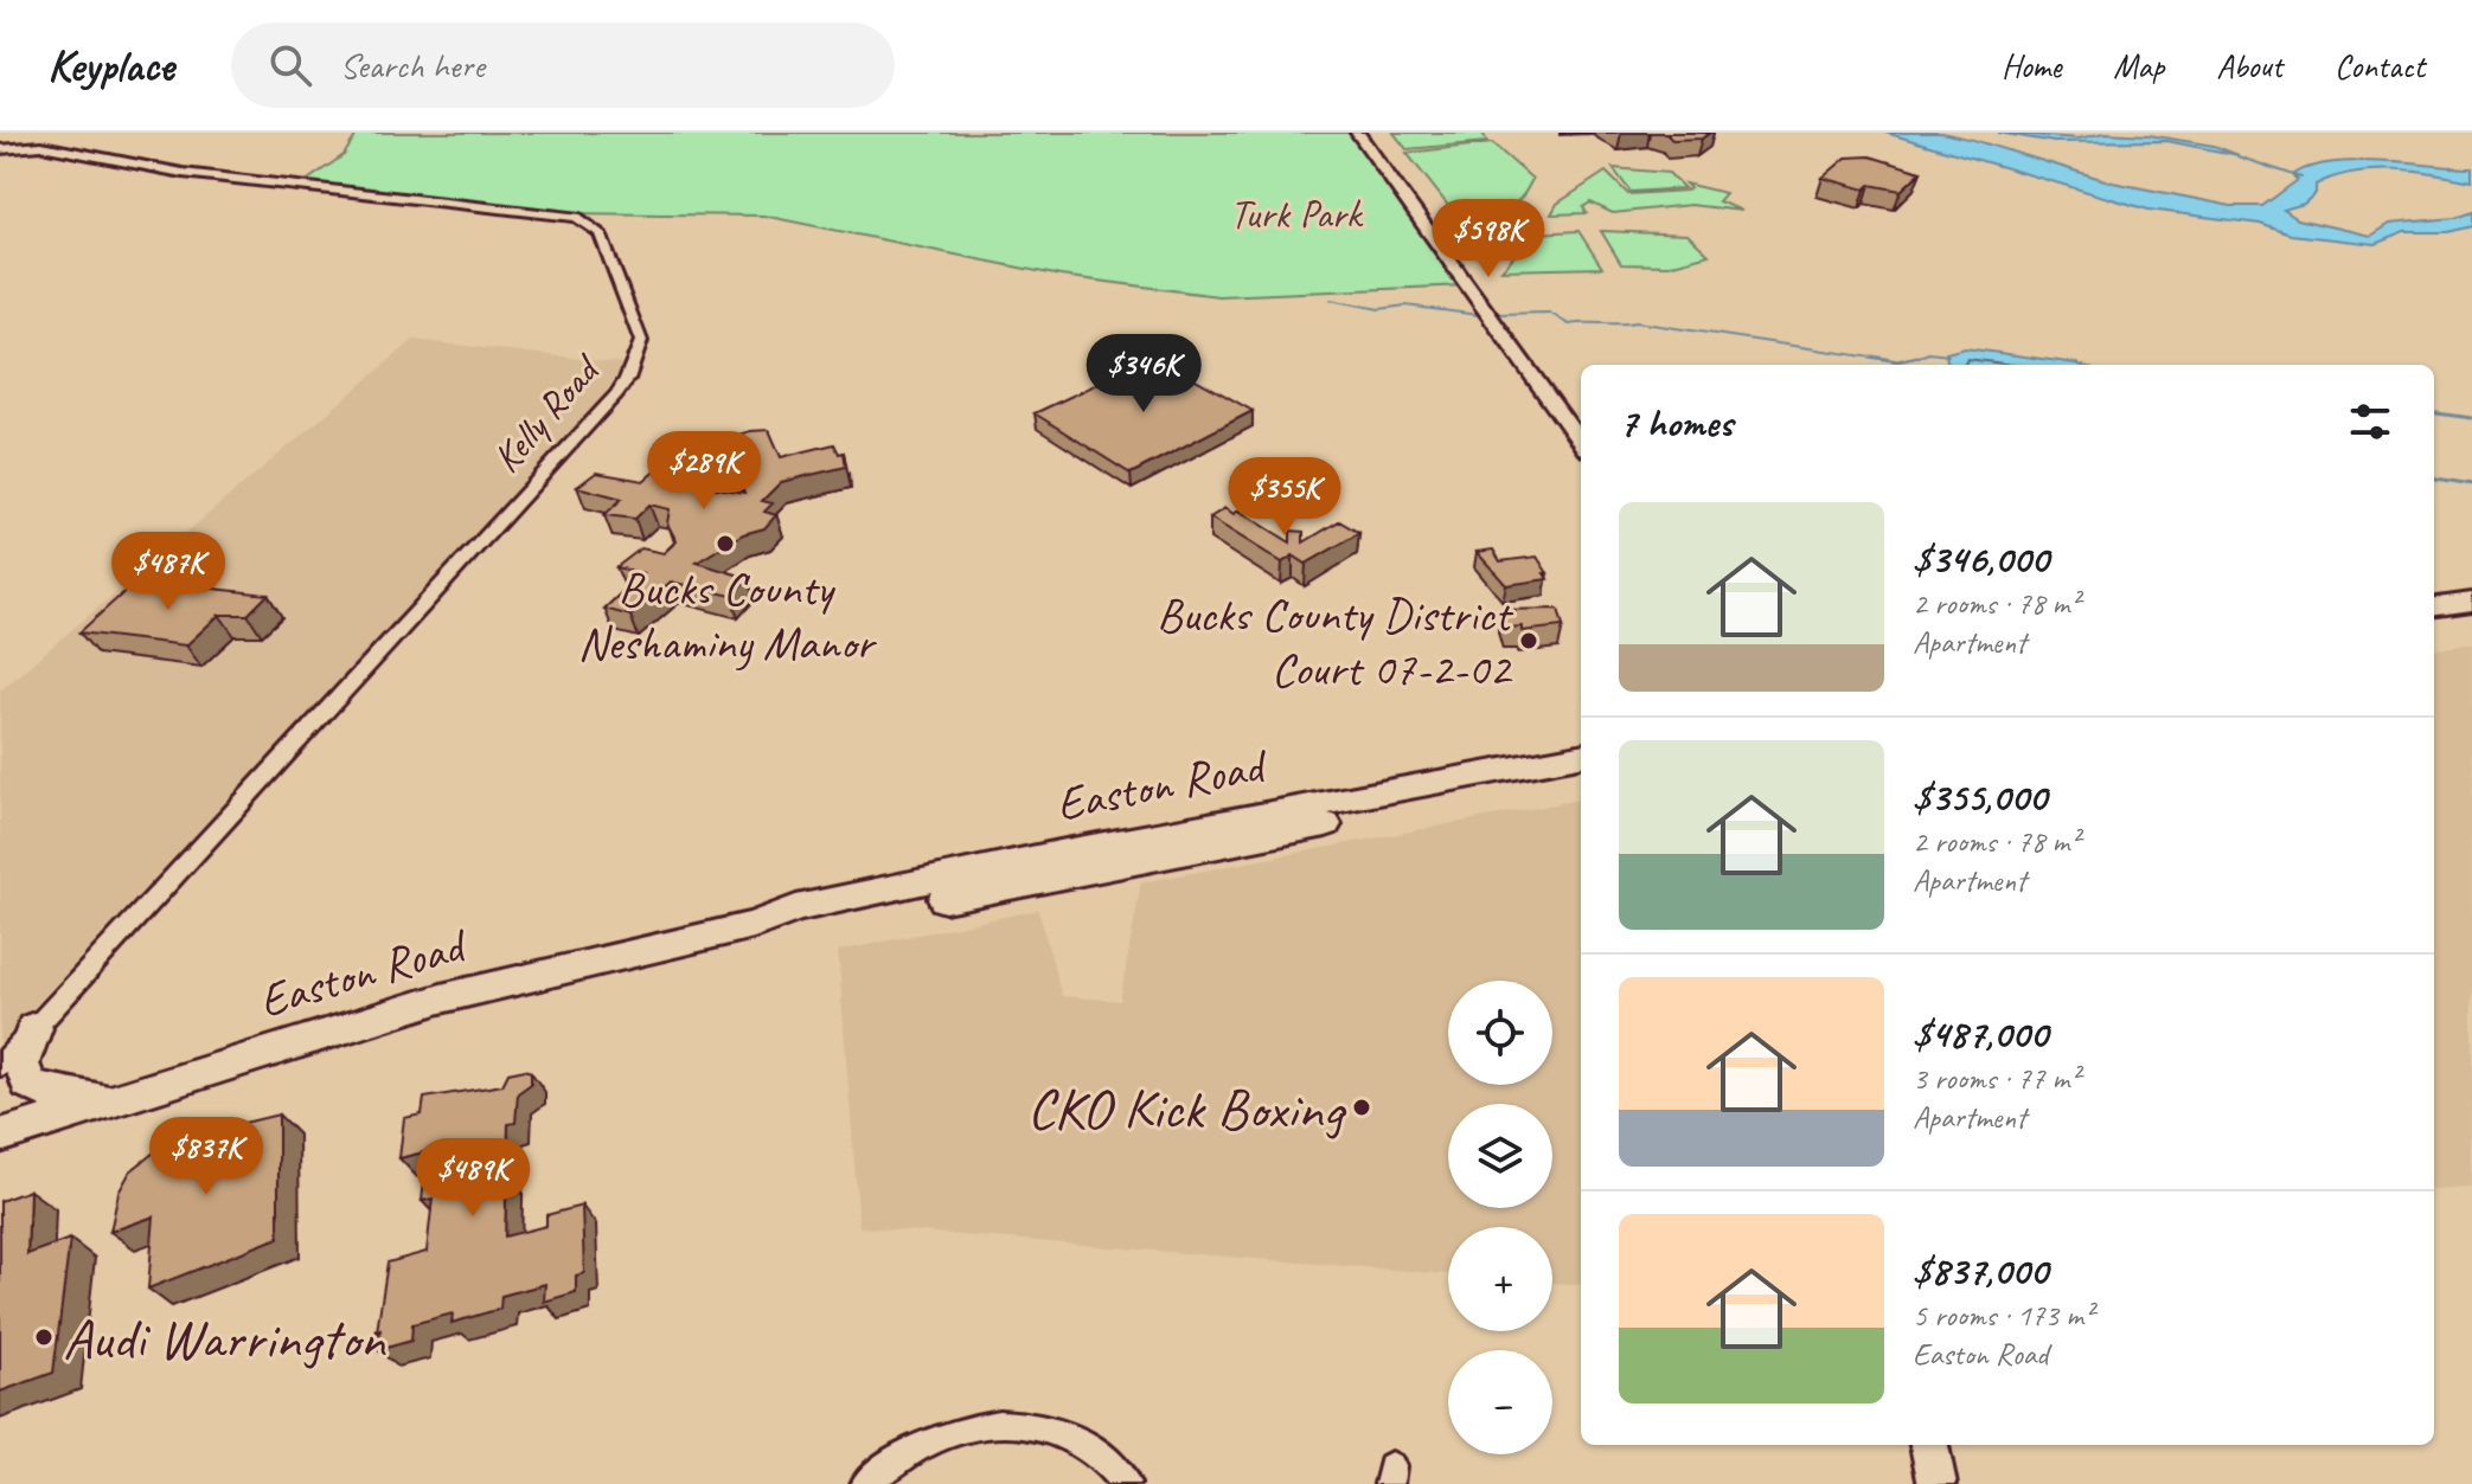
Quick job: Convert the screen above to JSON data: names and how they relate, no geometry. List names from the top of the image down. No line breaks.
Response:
{"streets":{"highway":["Easton Road"],"street":["Kelly Road"]},"parks":["Turk Park"],"places":["Bucks County Neshaminy Manor","Bucks County District Court 07-2-02","CKO Kick Boxing","Audi Warrington"],"page":{"header":"Keyplace","search":"Search here","nav":["Home","Map","About","Contact"],"price":["$598K","$346K","$289K","$355K","$487K","$837K","$489K"],"heading":"7 homes","list":[{"name":"$346,000","note":"2 rooms · 78 m² · Apartment"},{"name":"$355,000","note":"2 rooms · 78 m² · Apartment"},{"name":"$487,000","note":"3 rooms · 77 m² · Apartment"},{"name":"$837,000","note":"5 rooms · 173 m² · Easton Road"}],"map_buttons":["+","−"]}}
